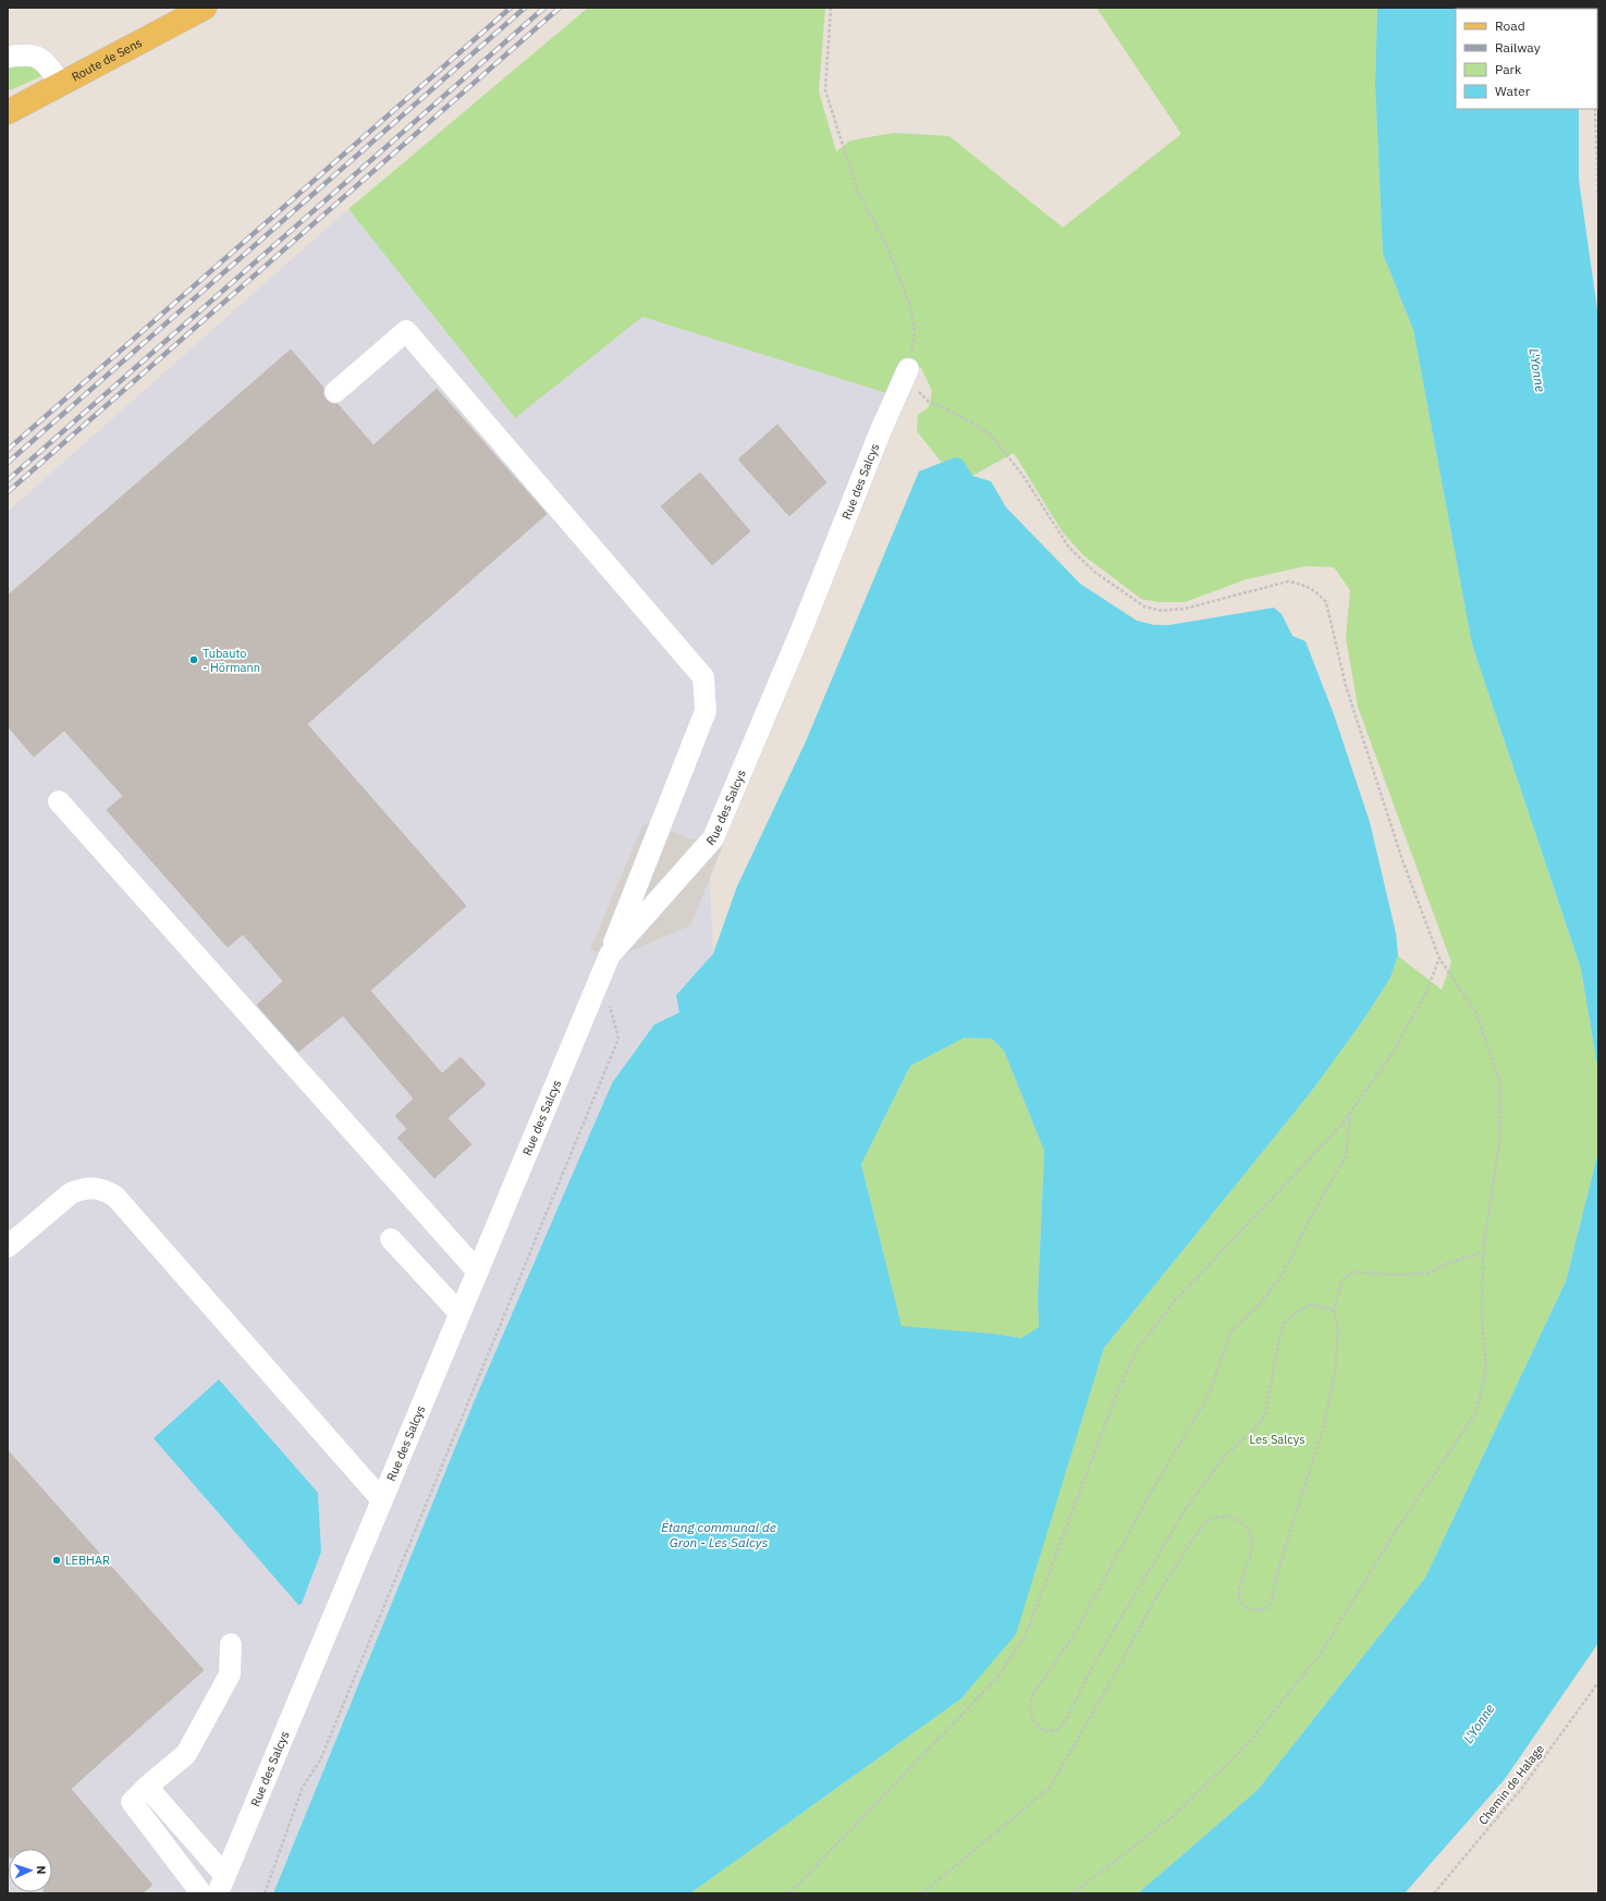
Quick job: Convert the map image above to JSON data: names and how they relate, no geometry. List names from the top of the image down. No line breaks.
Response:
{"streets":{"main road":["Route de Sens"],"street":["Rue des Salcys"],"path":["Chemin de Halage"]},"water":["L'Yonne","Étang communal de Gron - Les Salcys"],"parks":["Les Salcys"],"places":["Tubauto - Hörmann","LEBHAR"],"legend":["Road","Railway","Park","Water"],"north":"right"}
